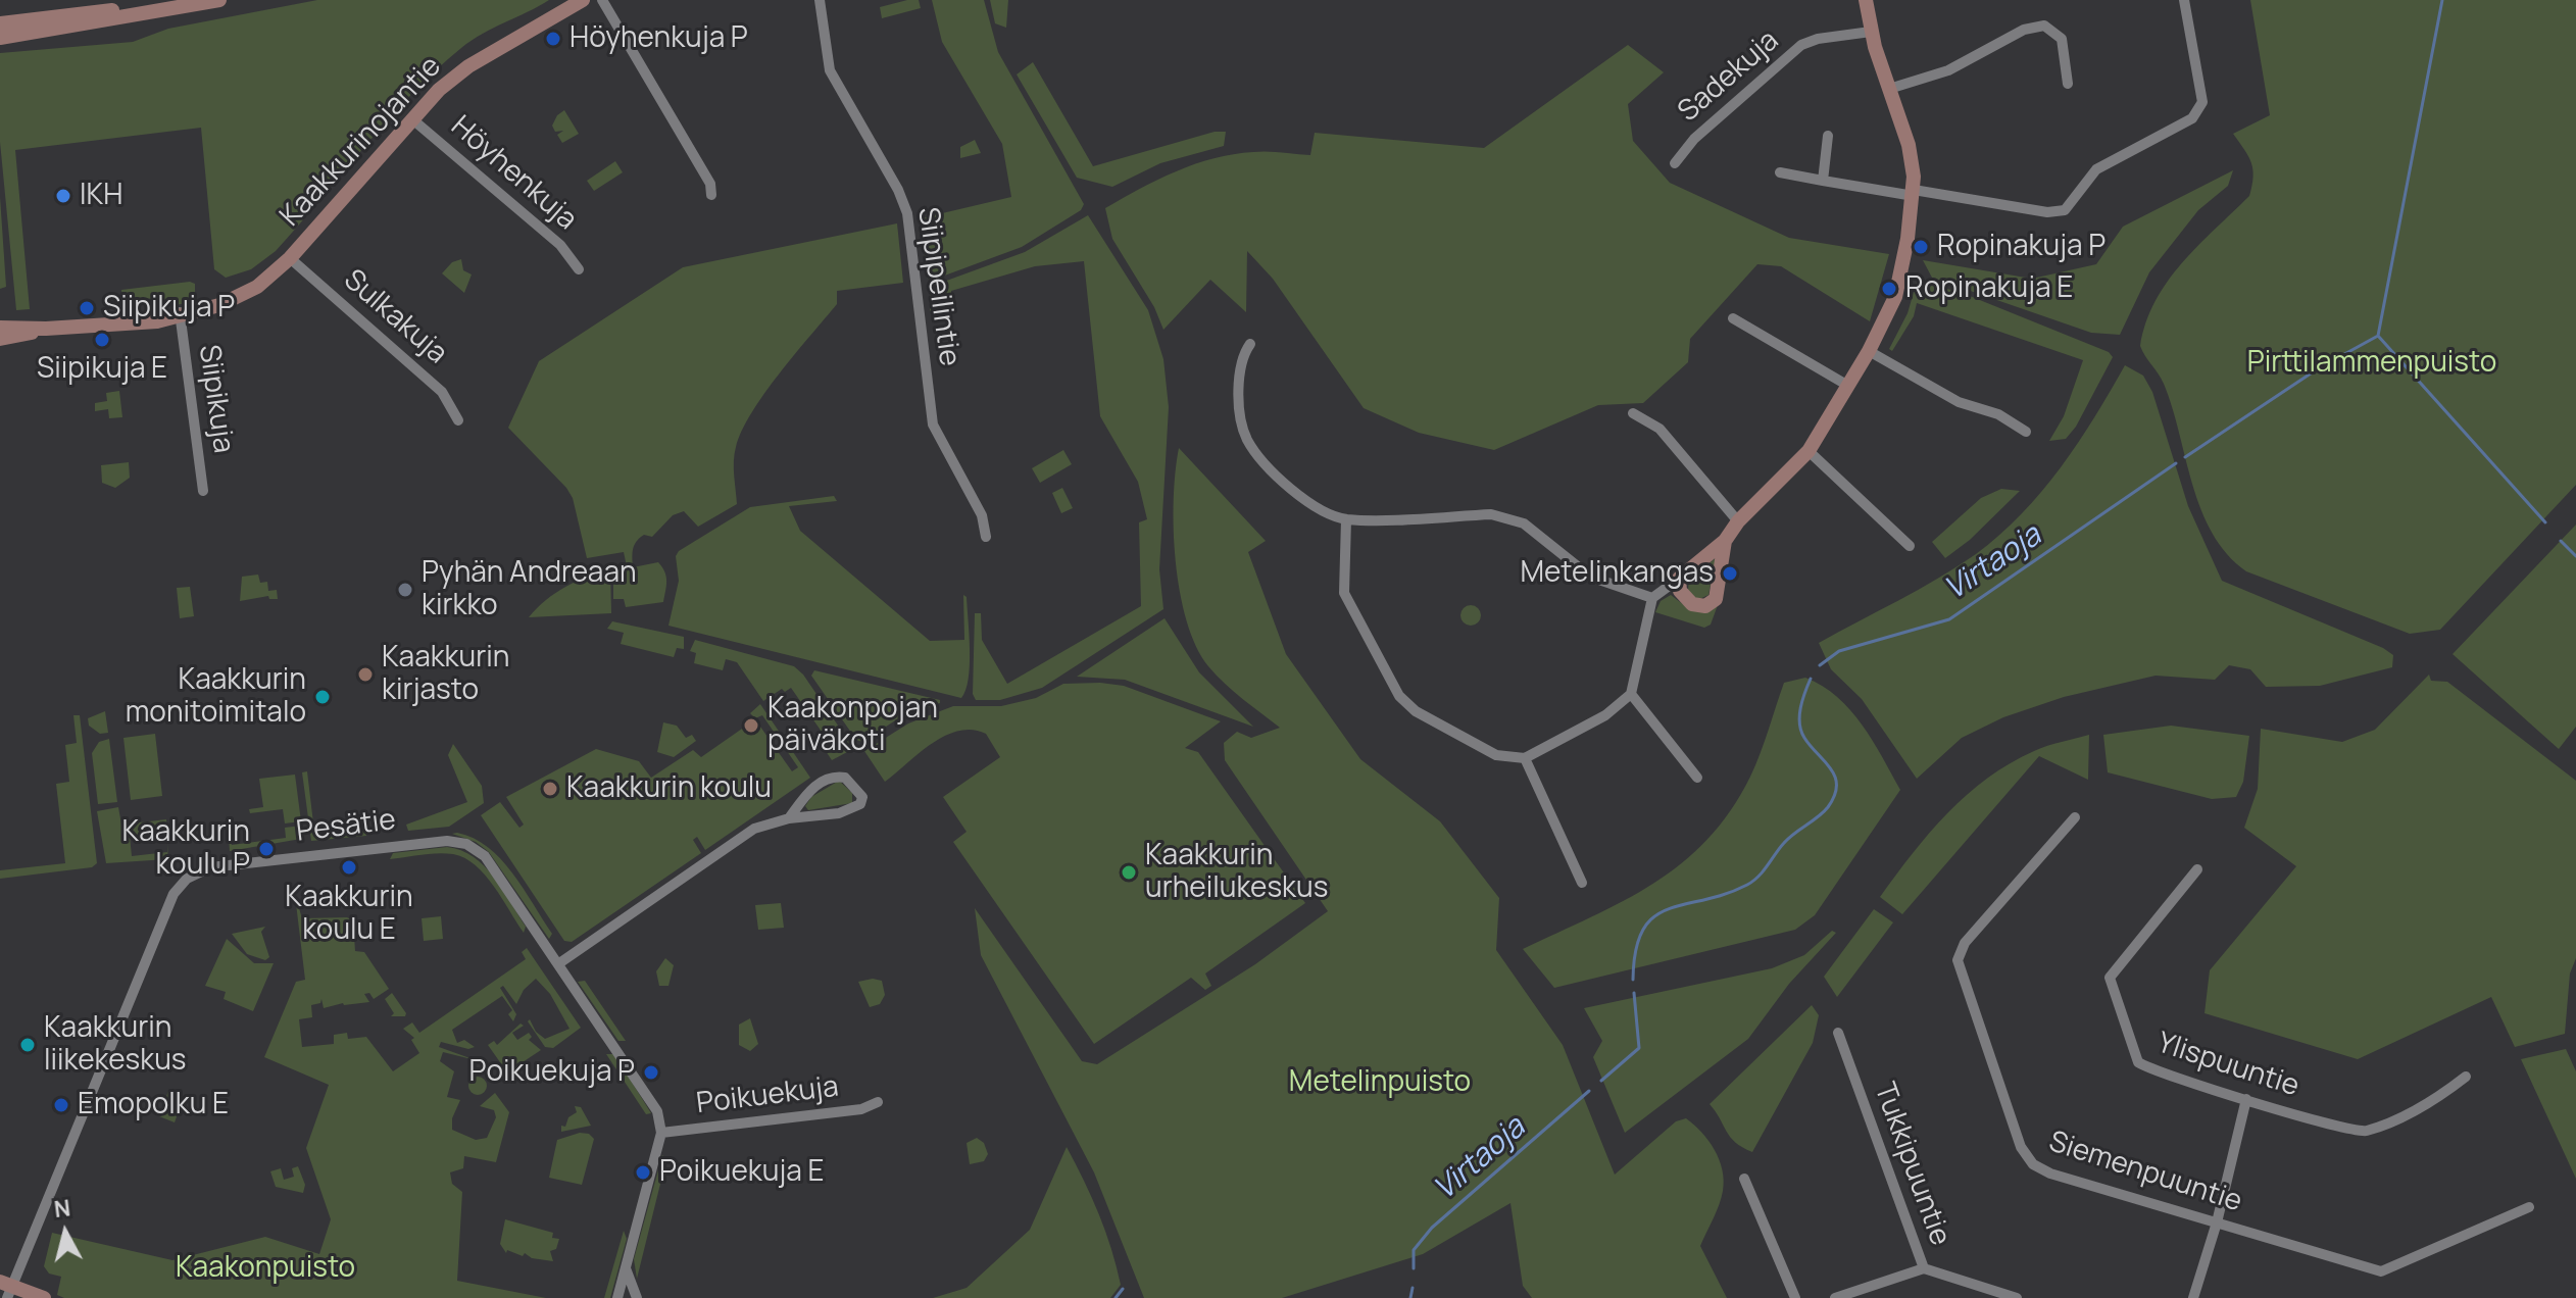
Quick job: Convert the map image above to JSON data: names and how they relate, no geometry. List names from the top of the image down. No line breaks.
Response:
{"streets":{"street":["Sadekuja","Kaakkurinojantie","Höyhenkuja","Siipipeilintie","Sulkakuja","Siipikuja","Pesätie","Ylispuuntie","Poikuekuja","Tukkipuuntie","Siemenpuuntie"]},"crossings":[["Kaakkurinojantie","Höyhenkuja"],["Kaakkurinojantie","Sulkakuja"],["Kaakkurinojantie","Siipikuja"],["Pesätie","Poikuekuja"]],"water":["Virtaoja"],"parks":["Pirttilammenpuisto","Metelinpuisto","Kaakonpuisto"],"places":["Höyhenkuja P","IKH","Ropinakuja P","Ropinakuja E","Siipikuja P","Siipikuja E","Metelinkangas","Pyhän Andreaan kirkko","Kaakkurin kirjasto","Kaakkurin monitoimitalo","Kaakonpojan päiväkoti","Kaakkurin koulu","Kaakkurin koulu P","Kaakkurin koulu E","Kaakkurin urheilukeskus","Kaakkurin liikekeskus","Poikuekuja P","Emopolku E","Poikuekuja E"],"north":"top"}
